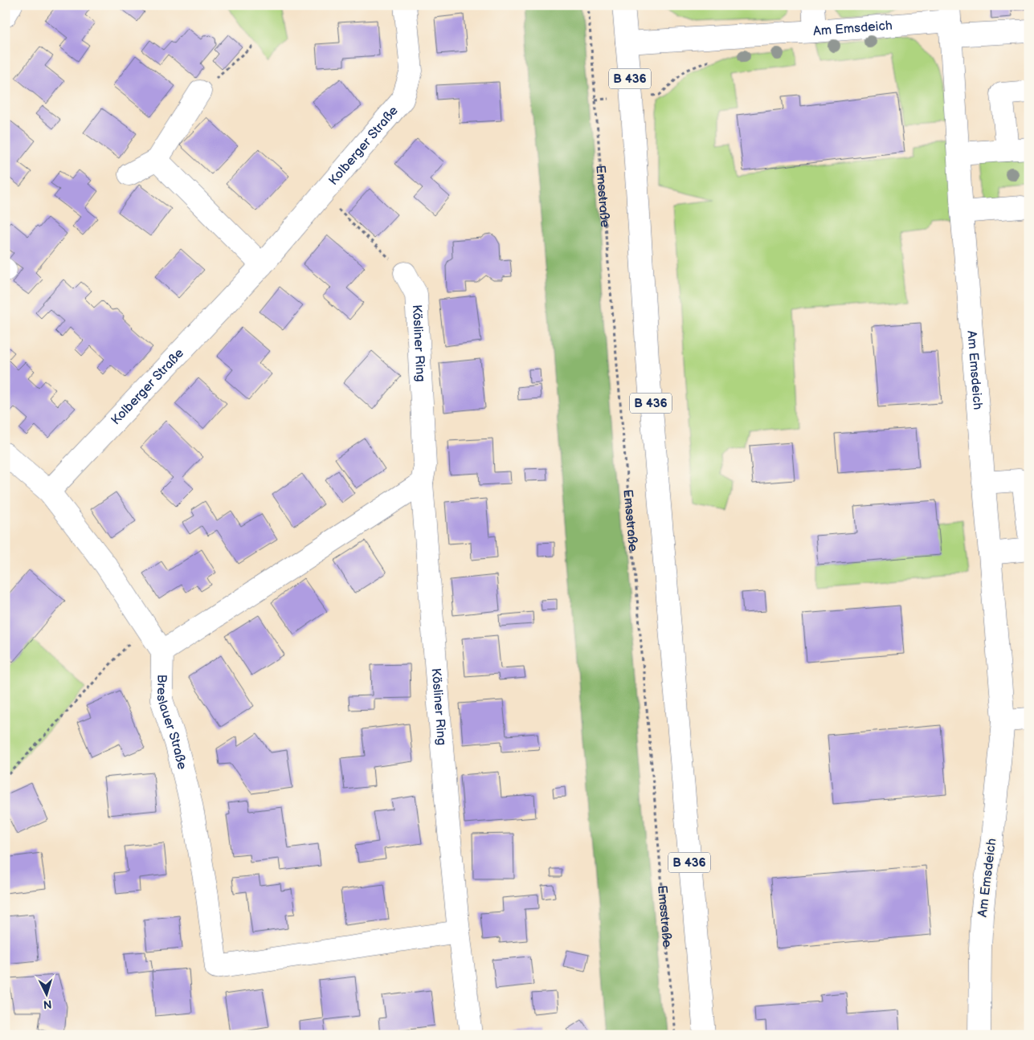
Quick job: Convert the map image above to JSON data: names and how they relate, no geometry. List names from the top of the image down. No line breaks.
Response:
{"streets":{"street":["Am Emsdeich","B 436","Kolberger Straße","Kösliner Ring","Breslauer Straße"],"path":["Emsstraße"]},"crossings":[["Am Emsdeich","B 436"],["Kösliner Ring","Breslauer Straße"]],"north":"bottom"}
